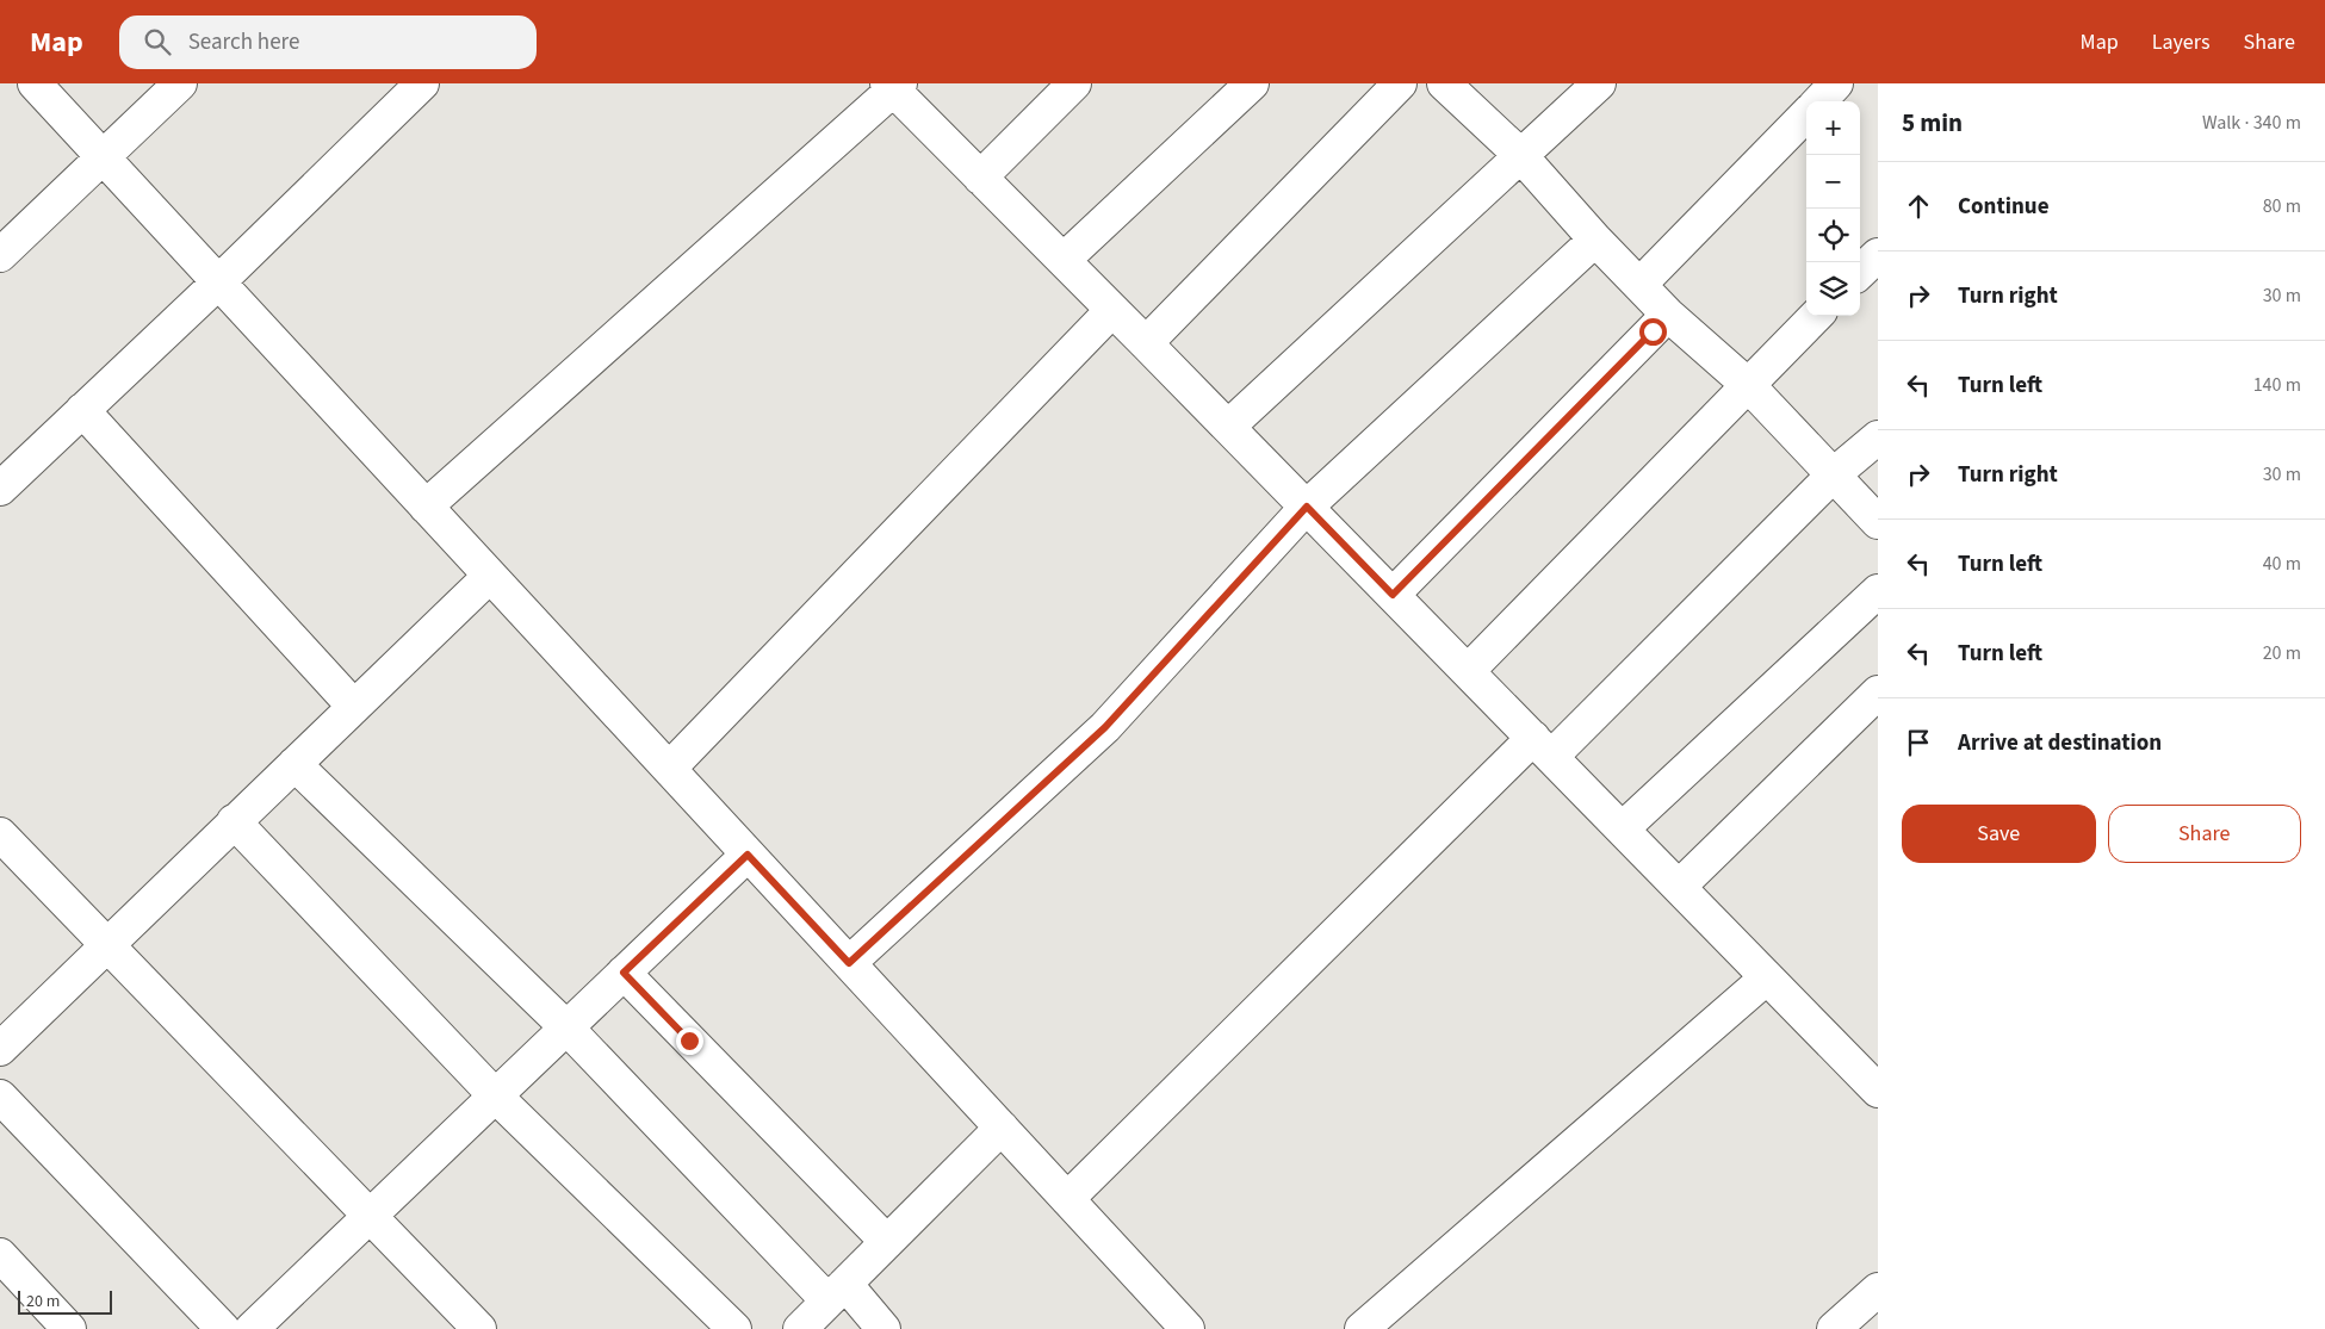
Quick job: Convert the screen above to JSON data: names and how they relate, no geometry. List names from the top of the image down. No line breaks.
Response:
{"scale_bar":"20 m","page":{"header":"Map","search":"Search here","nav":["Map","Layers","Share"],"heading":["5 min","Walk · 340 m"],"map_buttons":["+","−"],"list":[["Continue","80 m"],["Turn right","30 m"],["Turn left","140 m"],["Turn right","30 m"],["Turn left","40 m"],["Turn left","20 m"],"Arrive at destination"],"buttons":["Save","Share"],"scale":"20 m"}}
